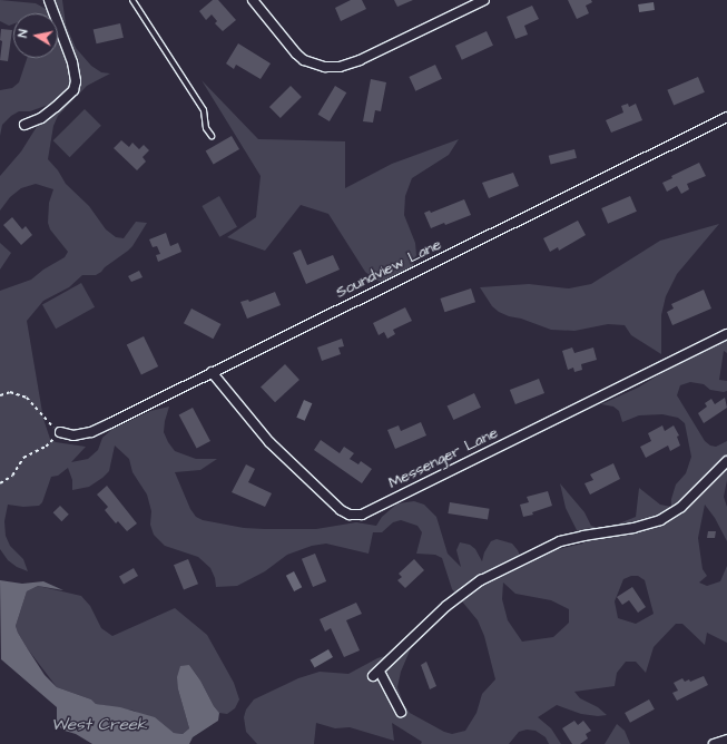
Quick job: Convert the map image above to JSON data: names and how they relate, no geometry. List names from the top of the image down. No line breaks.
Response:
{"streets":{"street":["Soundview Lane","Messenger Lane"]},"crossings":[["Soundview Lane","Messenger Lane"]],"water":["West Creek"],"north":"left"}
